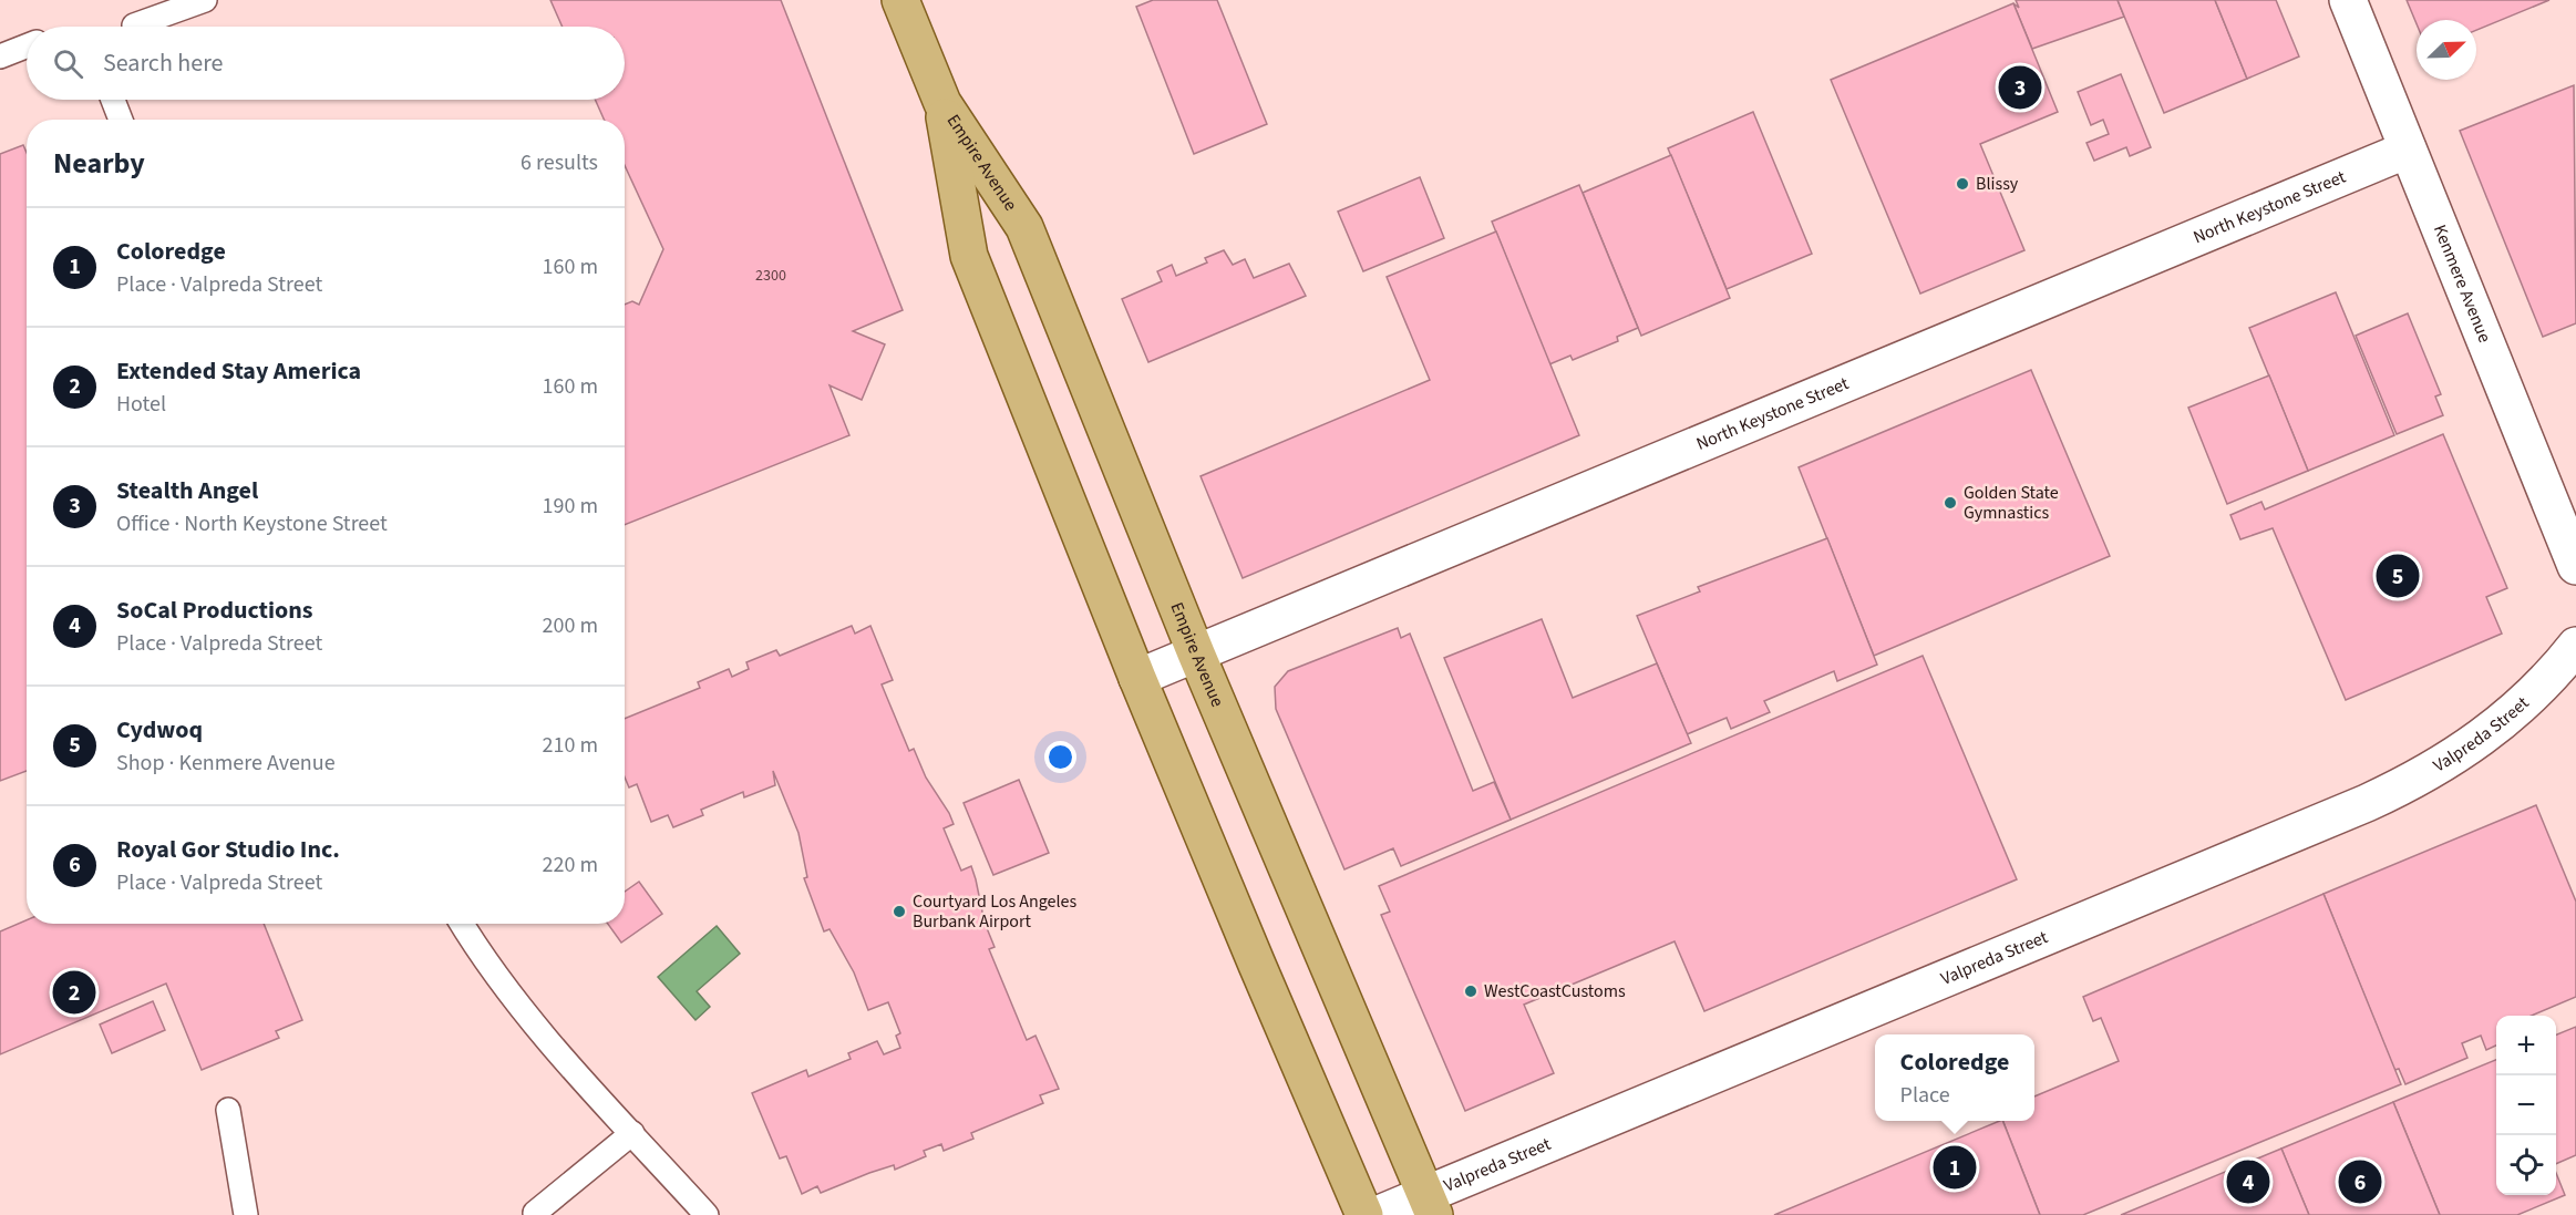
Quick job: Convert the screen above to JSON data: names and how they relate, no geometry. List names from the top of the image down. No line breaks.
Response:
{"streets":{"main road":["Empire Avenue"],"street":["North Keystone Street","Kenmere Avenue","Valpreda Street"]},"crossings":[["Empire Avenue","North Keystone Street"],["Empire Avenue","Valpreda Street"],["North Keystone Street","Kenmere Avenue"]],"places":["Blissy","Golden State Gymnastics","Courtyard Los Angeles Burbank Airport","WestCoastCustoms"],"house_numbers":["2300"],"north":"top right","page":{"search":"Search here","pins":["3","5","2","1","4","6"],"heading":["Nearby","6 results"],"list":[{"mark":"1","name":"Coloredge","note":"Place · Valpreda Street","value":"160 m"},{"mark":"2","name":"Extended Stay America","note":"Hotel","value":"160 m"},{"mark":"3","name":"Stealth Angel","note":"Office · North Keystone Street","value":"190 m"},{"mark":"4","name":"SoCal Productions","note":"Place · Valpreda Street","value":"200 m"},{"mark":"5","name":"Cydwoq","note":"Shop · Kenmere Avenue","value":"210 m"},{"mark":"6","name":"Royal Gor Studio Inc.","note":"Place · Valpreda Street","value":"220 m"}],"map_buttons":["+","−"],"popup":["Coloredge","Place"]}}
